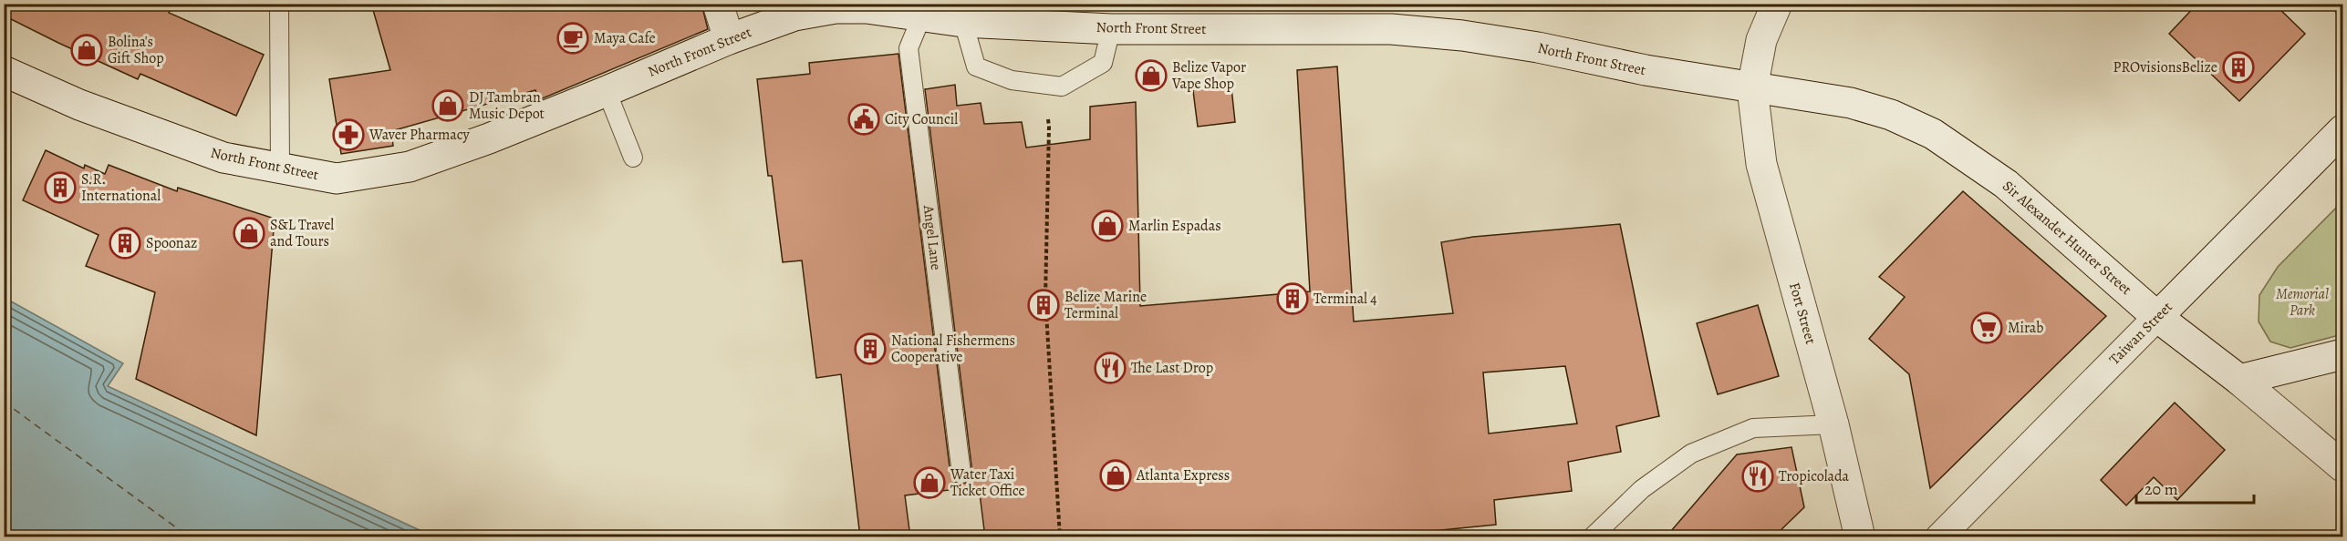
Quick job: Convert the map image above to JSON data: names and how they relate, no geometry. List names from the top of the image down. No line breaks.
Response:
{"streets":{"main road":["North Front Street","Sir Alexander Hunter Street","Fort Street","Taiwan Street"],"lane":["Angel Lane"]},"crossings":[["North Front Street","Angel Lane"],["North Front Street","Sir Alexander Hunter Street"],["North Front Street","Fort Street"],["Sir Alexander Hunter Street","Fort Street"],["Sir Alexander Hunter Street","Taiwan Street"]],"parks":["Memorial Park"],"places":{"cafe":["Maya Cafe"],"shop":["Bolina's Gift Shop","Belize Vapor Vape Shop","DJ Tambran Music Depot","Marlin Espadas","S&L Travel and Tours","Atlanta Express","Water Taxi Ticket Office"],"building":["PROvisionsBelize","S.R. International","Spoonaz","Terminal 4","Belize Marine Terminal","National Fishermens Cooperative"],"public building":["City Council"],"pharmacy":["Waver Pharmacy"],"supermarket":["Mirab"],"restaurant":["The Last Drop","Tropicolada"]},"scale_bar":"20 m"}
